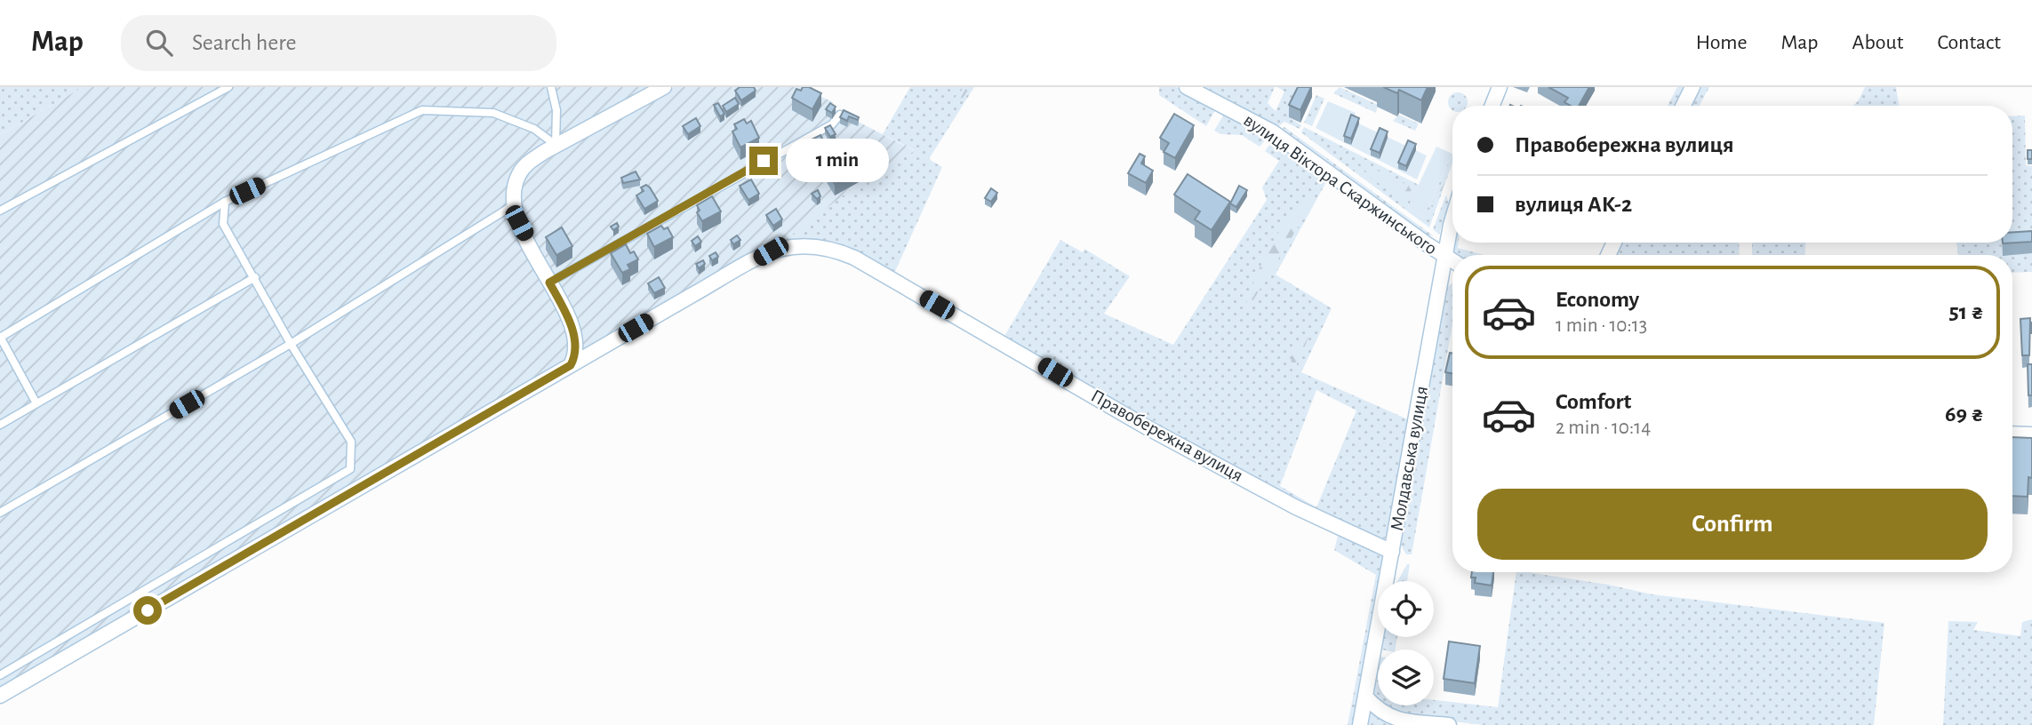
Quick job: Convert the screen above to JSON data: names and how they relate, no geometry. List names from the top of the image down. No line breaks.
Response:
{"streets":{"street":["вулиця Віктора Скаржинського","Правобережна вулиця","Молдавська вулиця"]},"crossings":[["вулиця Віктора Скаржинського","Молдавська вулиця"],["Правобережна вулиця","Молдавська вулиця"]],"page":{"header":"Map","search":"Search here","nav":["Home","Map","About","Contact"],"banner":["Правобережна вулиця","вулиця АК-2"],"bubble":"1 min","list":[{"name":"Economy","note":"1 min · 10:13","value":"51 ₴"},{"name":"Comfort","note":"2 min · 10:14","value":"69 ₴"}],"buttons":"Confirm"}}
